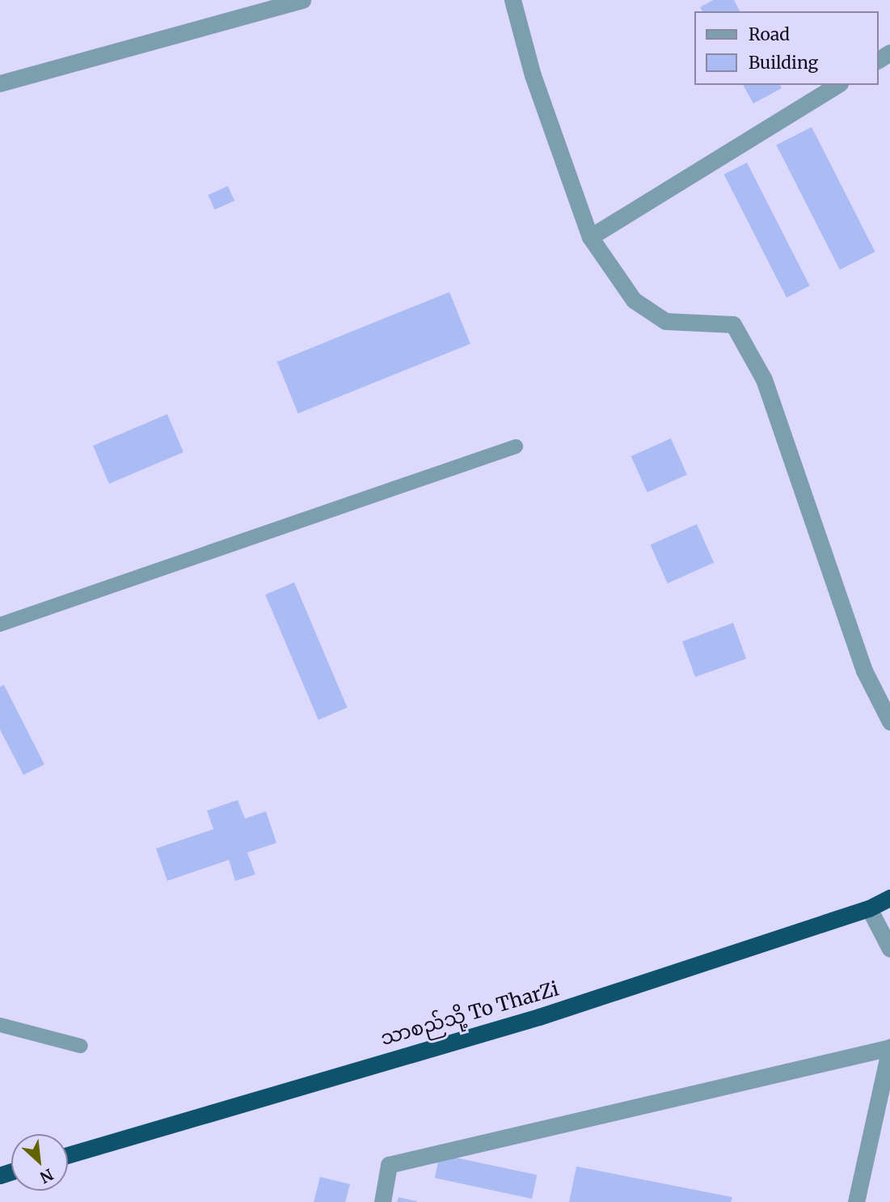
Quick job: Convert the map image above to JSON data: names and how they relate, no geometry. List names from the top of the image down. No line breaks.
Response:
{"streets":{"highway":["သာစည်သို့ To TharZi"]},"legend":["Road","Building"],"north":"bottom right"}
